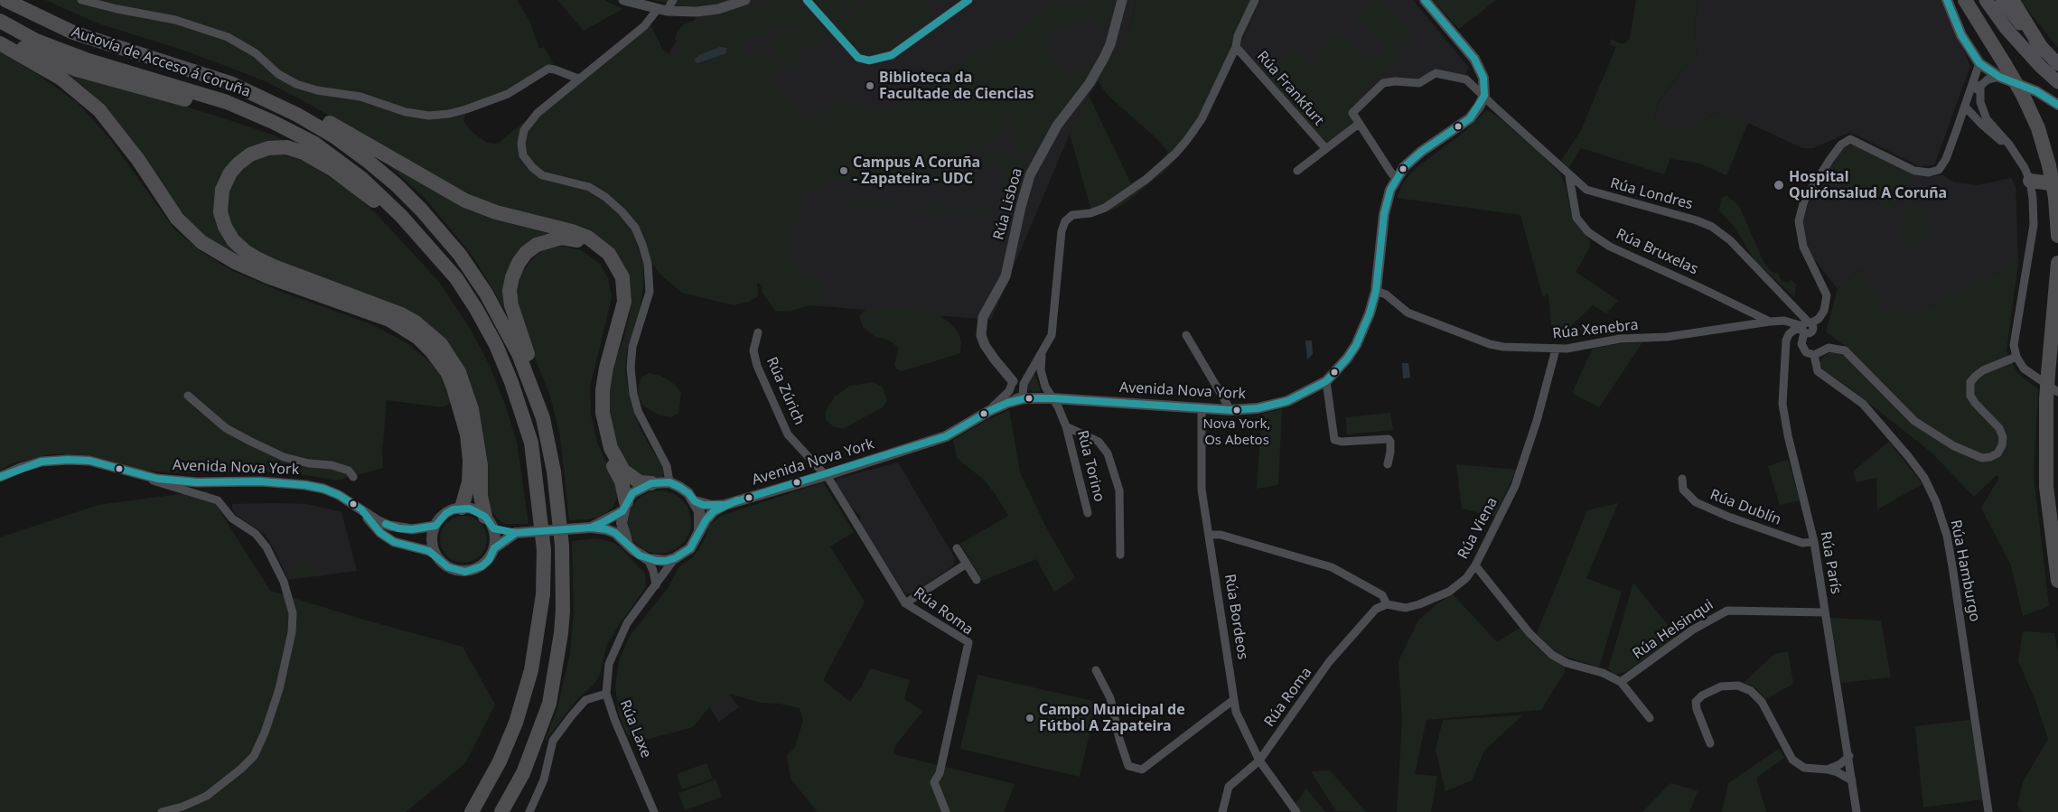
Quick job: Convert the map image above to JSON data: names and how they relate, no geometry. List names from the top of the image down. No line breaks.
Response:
{"streets":{"highway":["Autovía de Acceso á Coruña"],"main road":["Avenida Nova York"],"street":["Rúa Frankfurt","Rúa Londres","Rúa Lisboa","Rúa Bruxelas","Rúa Xenebra","Rúa Zúrich","Rúa Torino","Rúa Dublín","Rúa Viena","Rúa París","Rúa Hamburgo","Rúa Roma","Rúa Bordeos","Rúa Helsinqui","Rúa Laxe"]},"crossings":[["Rúa Londres","Rúa Bruxelas"],["Rúa Londres","Rúa Xenebra"],["Rúa Londres","Avenida Nova York"],["Rúa Londres","Rúa París"],["Rúa Londres","Rúa Hamburgo"],["Rúa Lisboa","Avenida Nova York"],["Rúa Bruxelas","Rúa Xenebra"],["Rúa Xenebra","Avenida Nova York"],["Rúa Xenebra","Rúa Viena"],["Rúa Xenebra","Rúa París"],["Rúa Xenebra","Rúa Hamburgo"],["Rúa Zúrich","Avenida Nova York"],["Rúa Zúrich","Rúa Roma"],["Avenida Nova York","Rúa Torino"],["Avenida Nova York","Rúa Roma"],["Avenida Nova York","Rúa Bordeos"],["Rúa Dublín","Rúa París"],["Rúa Viena","Rúa Roma"],["Rúa París","Rúa Hamburgo"],["Rúa París","Rúa Helsinqui"],["Rúa Roma","Rúa Bordeos"]],"places":["Biblioteca da Facultade de Ciencias","Campus A Coruña - Zapateira - UDC","Hospital Quirónsalud A Coruña","Nova York, Os Abetos","Campo Municipal de Fútbol A Zapateira"]}
